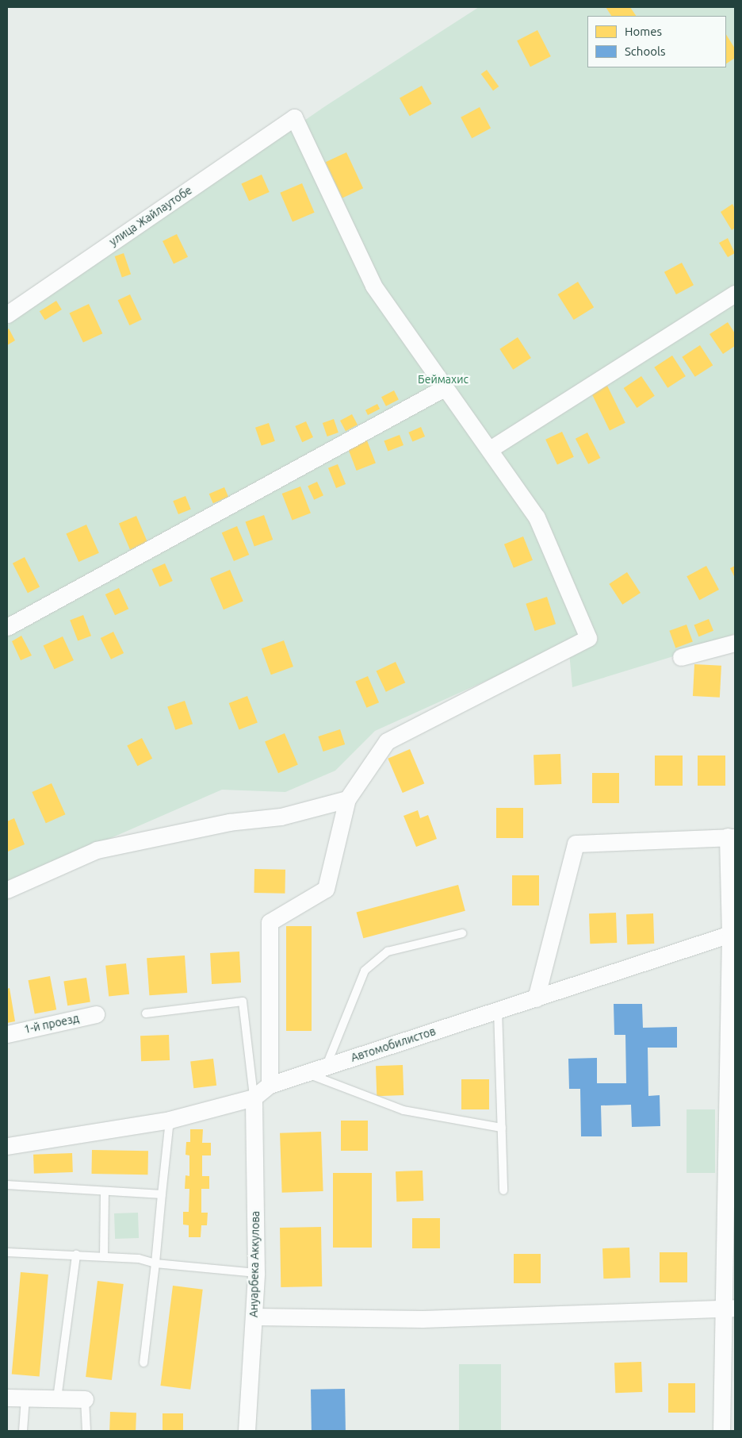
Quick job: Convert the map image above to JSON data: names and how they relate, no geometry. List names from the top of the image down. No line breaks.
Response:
{"streets":{"street":["улица Жайлаутобе","1-й проезд","Автомобилистов","Ануарбека Аккулова"]},"crossings":[["Автомобилистов","Ануарбека Аккулова"]],"parks":["Беймахис"],"legend":["Homes","Schools"]}
